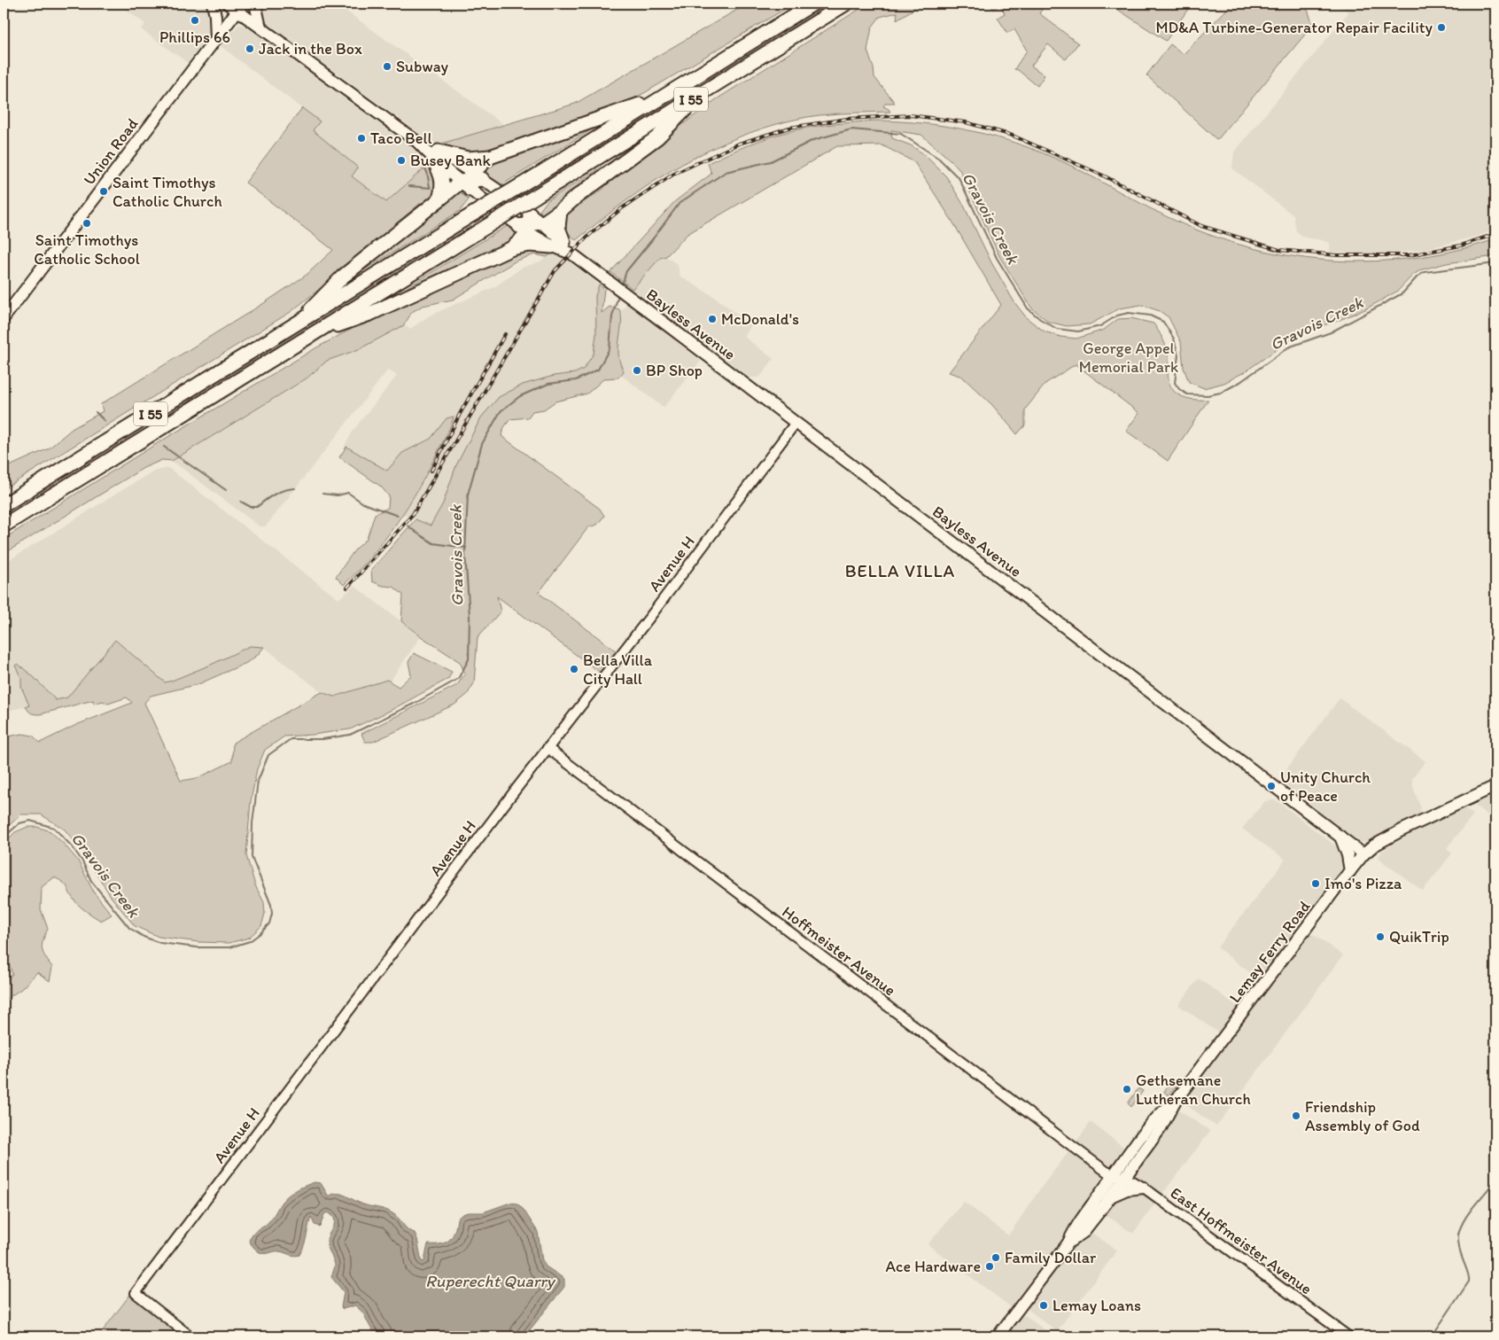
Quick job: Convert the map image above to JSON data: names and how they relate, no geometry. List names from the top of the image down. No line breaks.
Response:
{"streets":{"highway":["I 55"],"main road":["Union Road","Bayless Avenue","Lemay Ferry Road"],"street":["Avenue H","Hoffmeister Avenue","East Hoffmeister Avenue"]},"crossings":[["Union Road","Bayless Avenue"],["Bayless Avenue","Avenue H"],["Bayless Avenue","Lemay Ferry Road"],["Avenue H","Hoffmeister Avenue"],["Hoffmeister Avenue","Lemay Ferry Road"],["Hoffmeister Avenue","East Hoffmeister Avenue"],["Lemay Ferry Road","East Hoffmeister Avenue"]],"districts":["BELLA VILLA"],"water":["Gravois Creek","Ruperecht Quarry"],"parks":["George Appel Memorial Park"],"places":["Phillips 66","MD&A Turbine-Generator Repair Facility","Jack in the Box","Subway","Taco Bell","Busey Bank","Saint Timothys Catholic Church","Saint Timothys Catholic School","McDonald's","BP Shop","Bella Villa City Hall","Unity Church of Peace","Imo's Pizza","QuikTrip","Gethsemane Lutheran Church","Friendship Assembly of God","Family Dollar","Ace Hardware","Lemay Loans"]}
